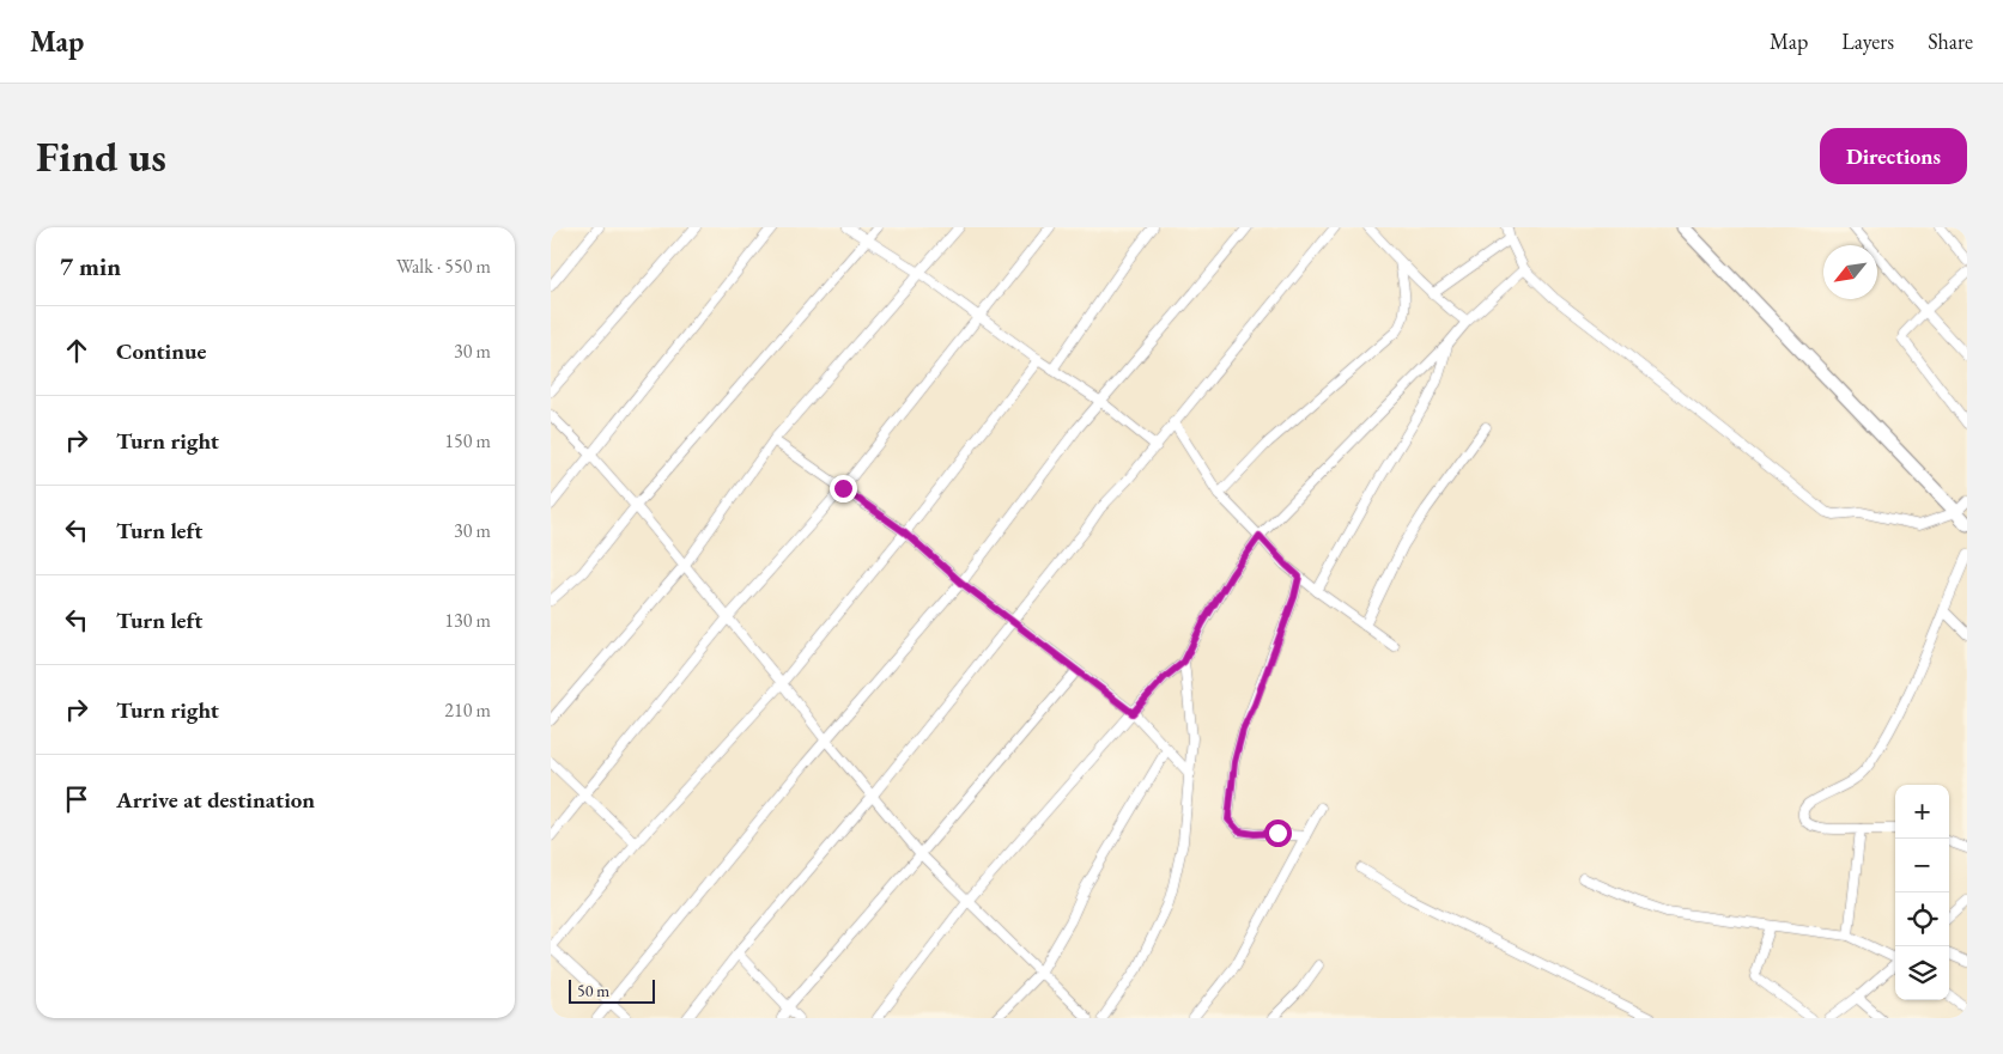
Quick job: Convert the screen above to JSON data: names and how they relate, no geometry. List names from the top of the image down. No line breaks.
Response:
{"scale_bar":"50 m","north":"bottom left","page":{"header":"Map","nav":["Map","Layers","Share"],"buttons":"Directions","title":"Find us","heading":["7 min","Walk · 550 m"],"list":[["Continue","30 m"],["Turn right","150 m"],["Turn left","30 m"],["Turn left","130 m"],["Turn right","210 m"],"Arrive at destination"],"map_buttons":["+","−"],"scale":"50 m"}}
